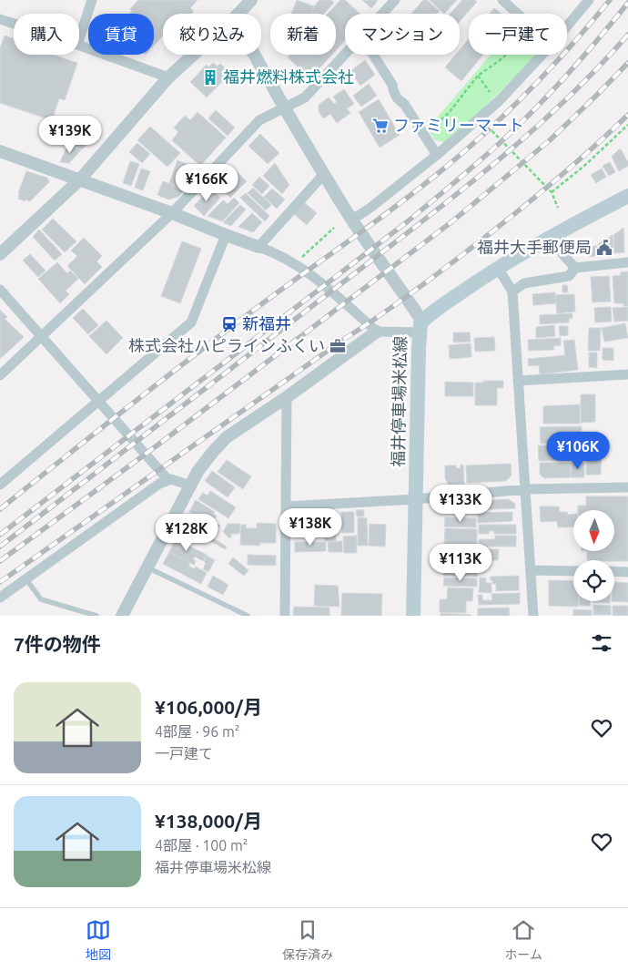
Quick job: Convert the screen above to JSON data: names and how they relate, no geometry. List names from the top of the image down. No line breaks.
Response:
{"streets":{"main road":["福井停車場米松線"]},"places":{"building":["福井燃料株式会社"],"supermarket":["ファミリーマート"],"public building":["福井大手郵便局"],"station":["新福井"],"office":["株式会社ハピラインふくい"]},"north":"bottom","page":{"chip":["購入","賃貸","絞り込み","新着","マンション","一戸建て"],"price":["¥139K","¥166K","¥106K","¥133K","¥138K","¥128K","¥113K"],"heading":"7件の物件","list":[{"name":"¥106,000/月","note":"4部屋 · 96 m² · 一戸建て"},{"name":"¥138,000/月","note":"4部屋 · 100 m² · 福井停車場米松線"}],"tabs":["地図","保存済み","ホーム"]}}
